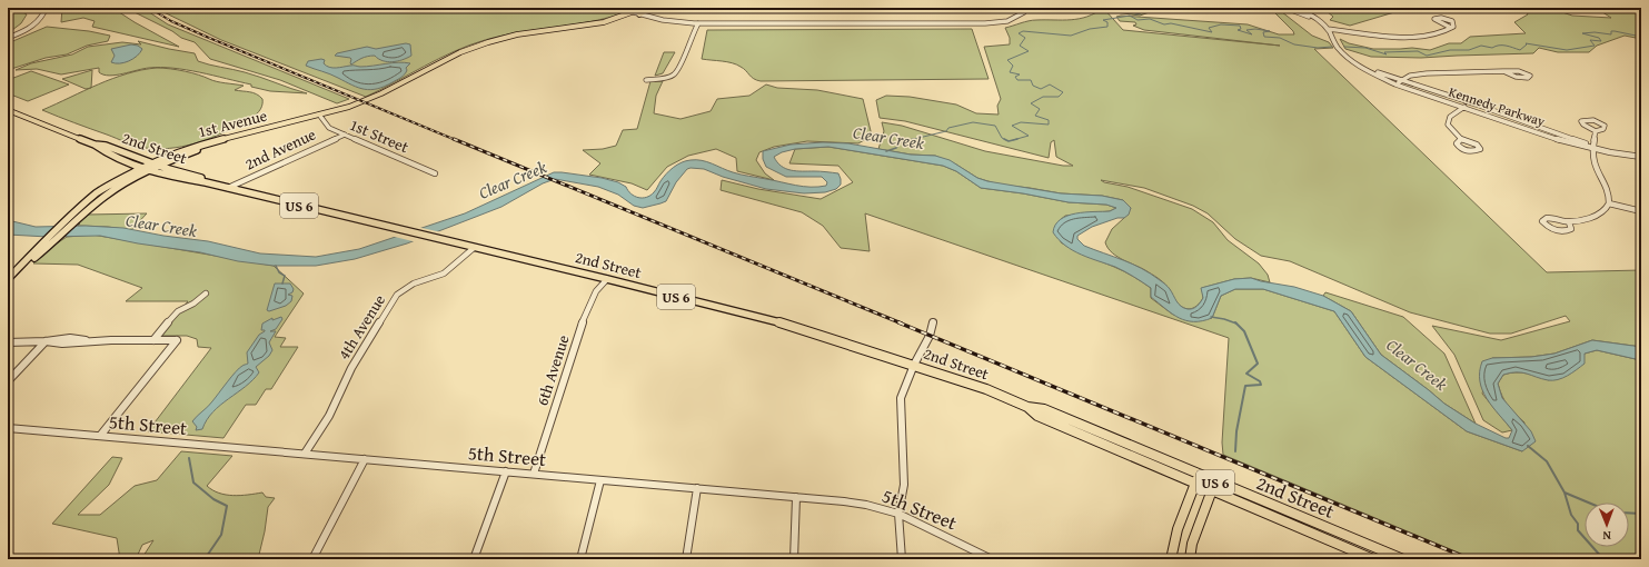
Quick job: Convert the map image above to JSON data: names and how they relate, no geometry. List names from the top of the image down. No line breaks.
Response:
{"streets":{"main road":["1st Avenue","2nd Street","US 6"],"street":["Kennedy Parkway","1st Street","2nd Avenue","4th Avenue","6th Avenue","5th Street"]},"crossings":[["1st Avenue","1st Street"],["1st Avenue","2nd Street"],["1st Street","2nd Avenue"],["2nd Street","2nd Avenue"],["2nd Street","4th Avenue"],["2nd Street","6th Avenue"],["4th Avenue","5th Street"],["6th Avenue","5th Street"]],"water":["Clear Creek"],"north":"bottom"}
